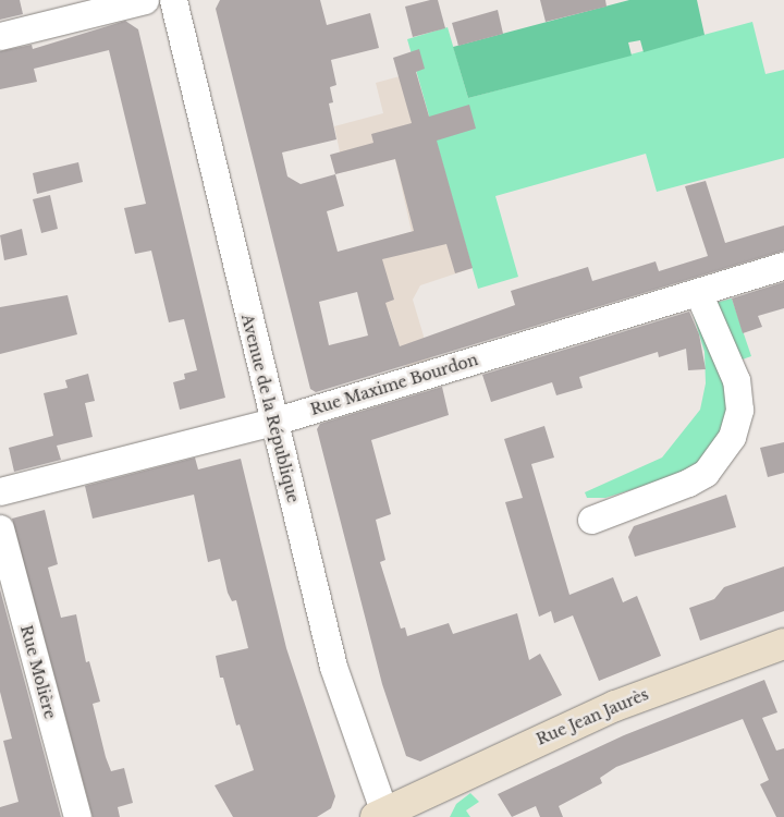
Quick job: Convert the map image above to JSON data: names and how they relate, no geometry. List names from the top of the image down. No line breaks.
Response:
{"streets":{"main road":["Rue Jean Jaurès"],"street":["Rue Maxime Bourdon","Avenue de la République","Rue Molière"]},"crossings":[["Rue Maxime Bourdon","Avenue de la République"],["Avenue de la République","Rue Jean Jaurès"]]}
